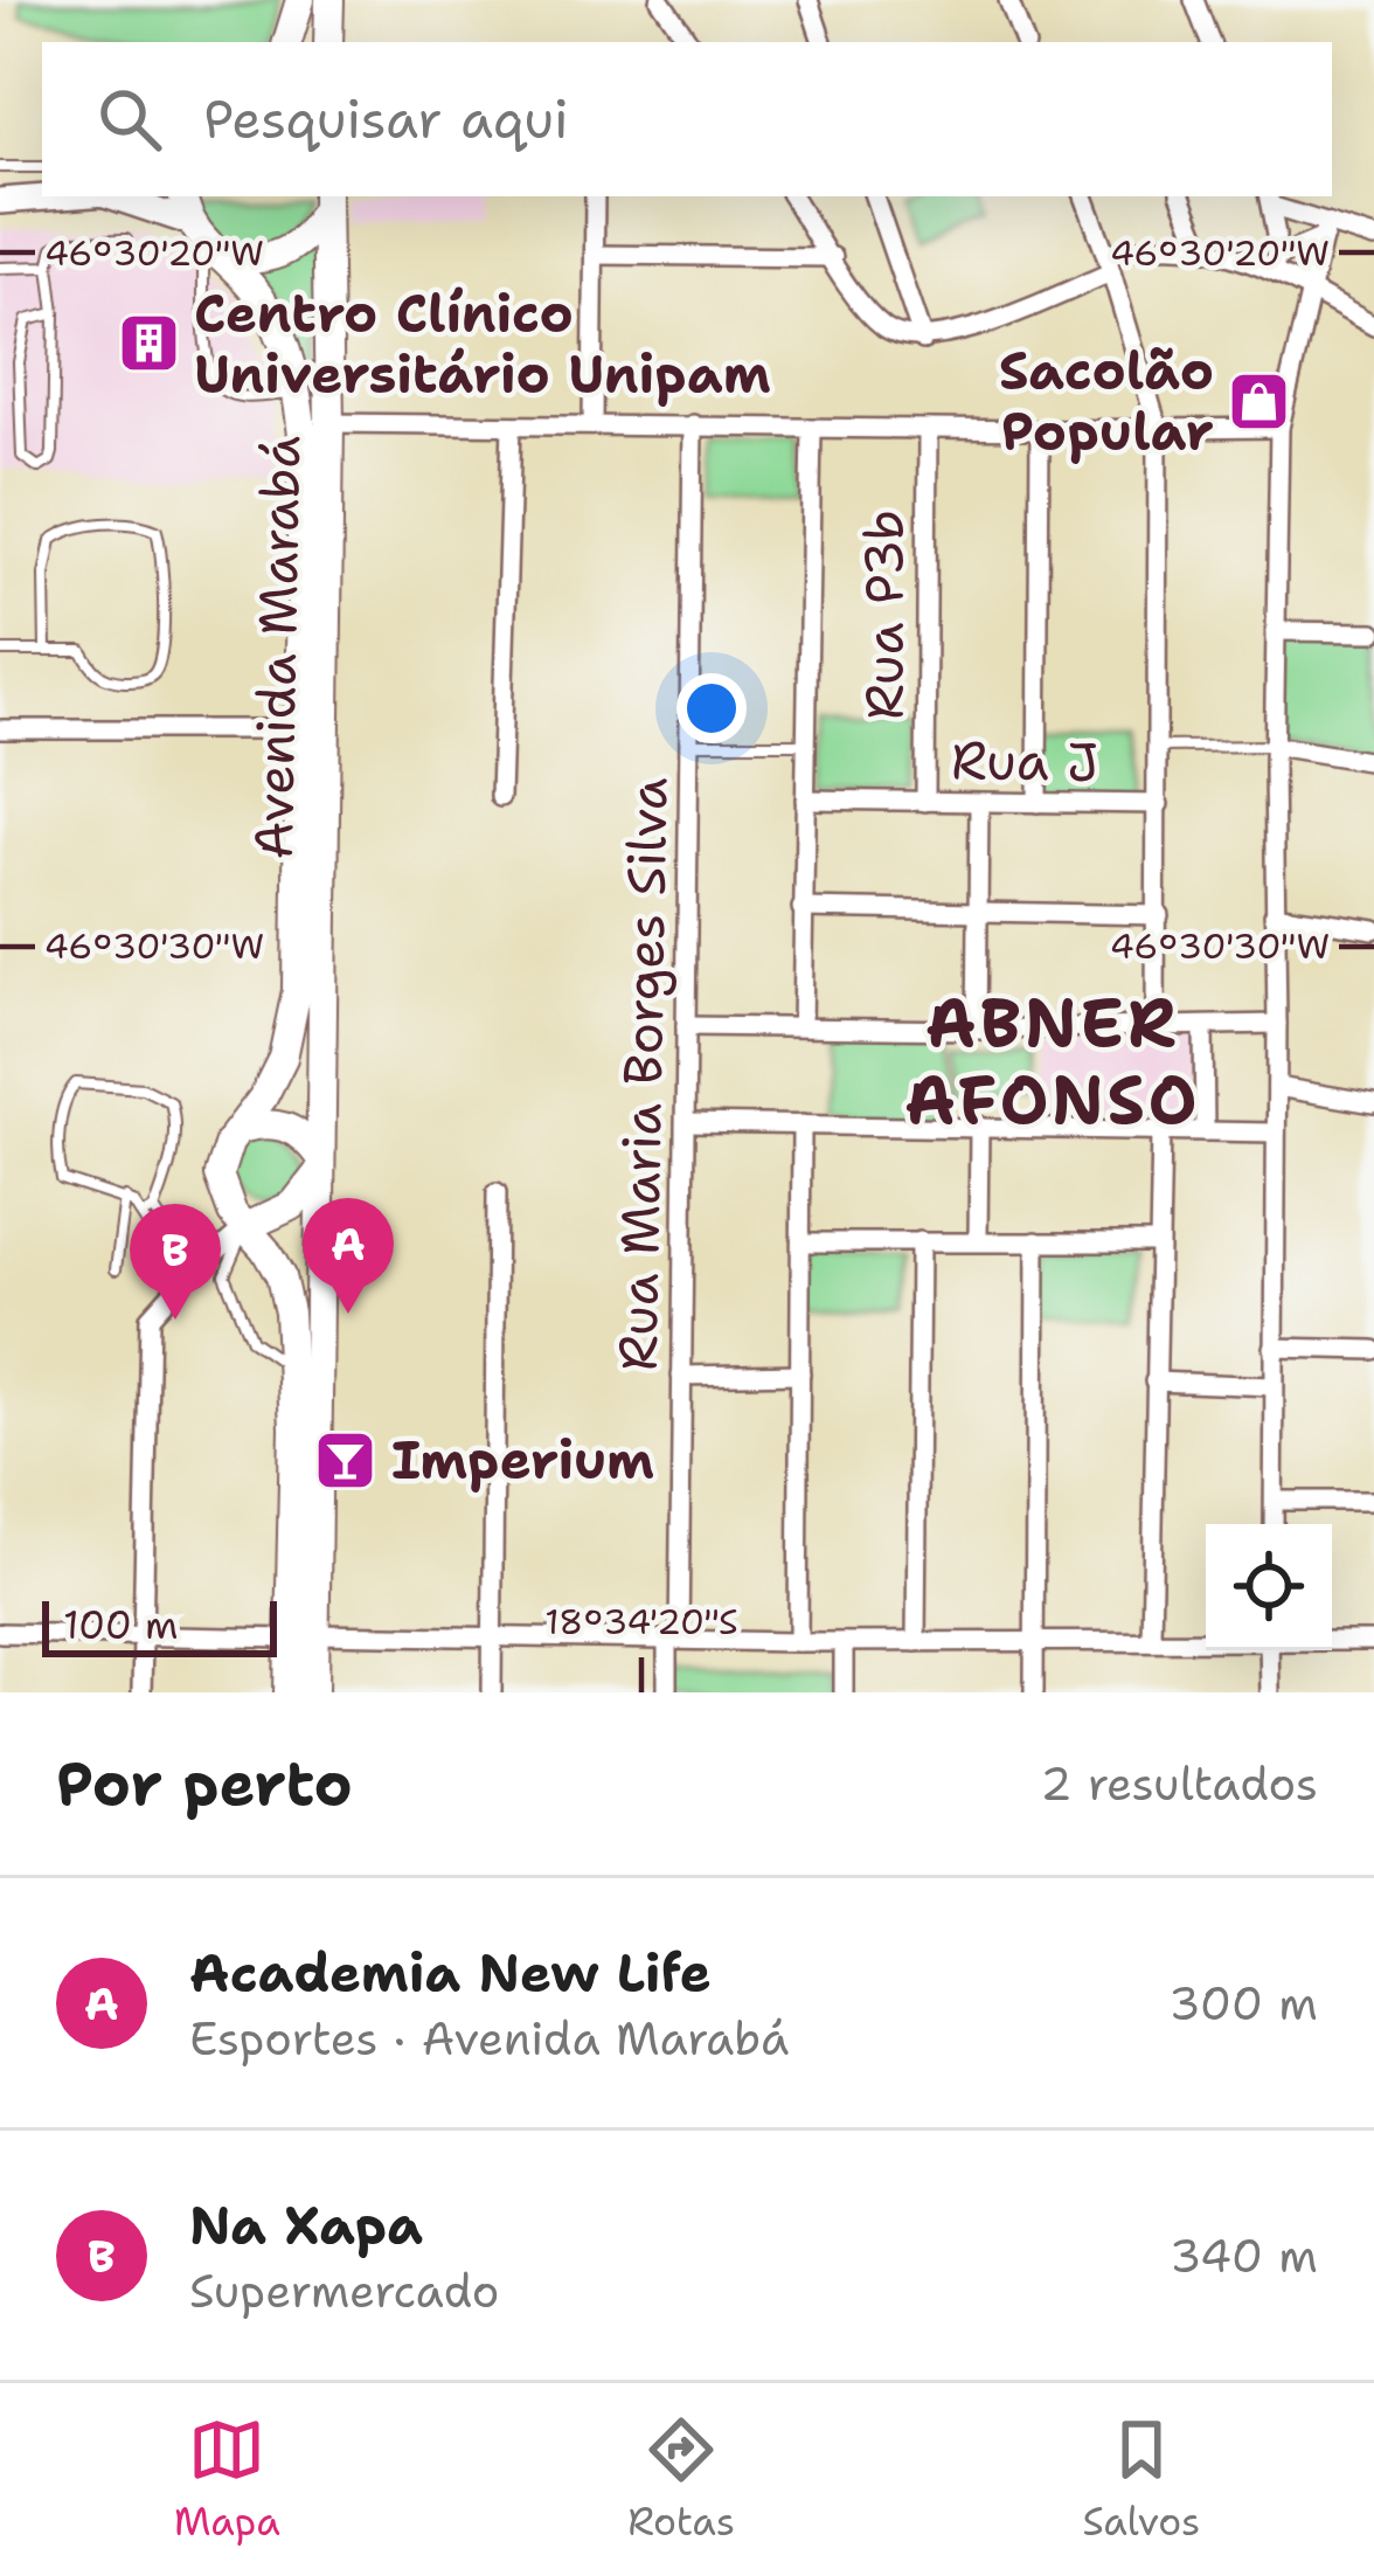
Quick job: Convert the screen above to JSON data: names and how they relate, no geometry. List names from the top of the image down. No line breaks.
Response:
{"streets":{"main road":["Avenida Marabá"],"street":["Rua P3b","Rua J","Rua Maria Borges Silva"]},"crossings":[["Rua P3b","Rua J"]],"districts":["ABNER AFONSO"],"places":{"building":["Centro Clínico Universitário Unipam"],"shop":["Sacolão Popular"],"bar":["Imperium"]},"scale_bar":"100 m","page":{"search":"Pesquisar aqui","pins":["A","B"],"scale":"100 m","heading":["Por perto","2 resultados"],"list":[{"mark":"A","name":"Academia New Life","note":"Esportes · Avenida Marabá","value":"300 m"},{"mark":"B","name":"Na Xapa","note":"Supermercado","value":"340 m"}],"nav":["Mapa","Rotas","Salvos"]},"coordinates":["46°30'20\"W","46°30'30\"W","18°34'20\"S"]}
